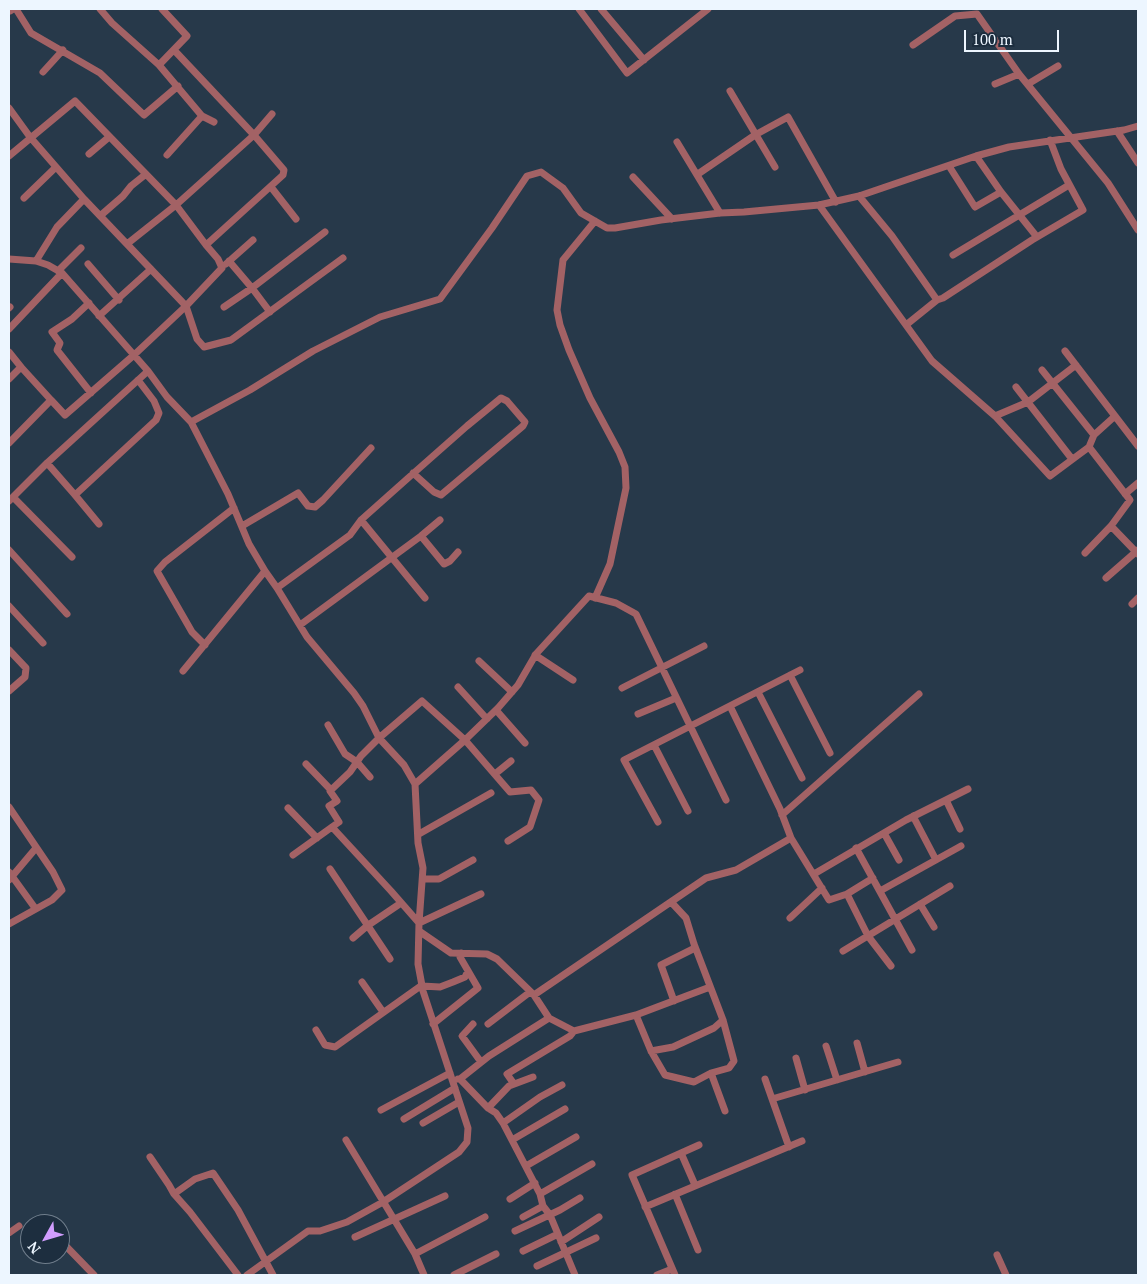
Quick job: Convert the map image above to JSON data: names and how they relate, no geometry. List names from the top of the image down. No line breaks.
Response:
{"scale_bar":"100 m","north":"bottom left"}
